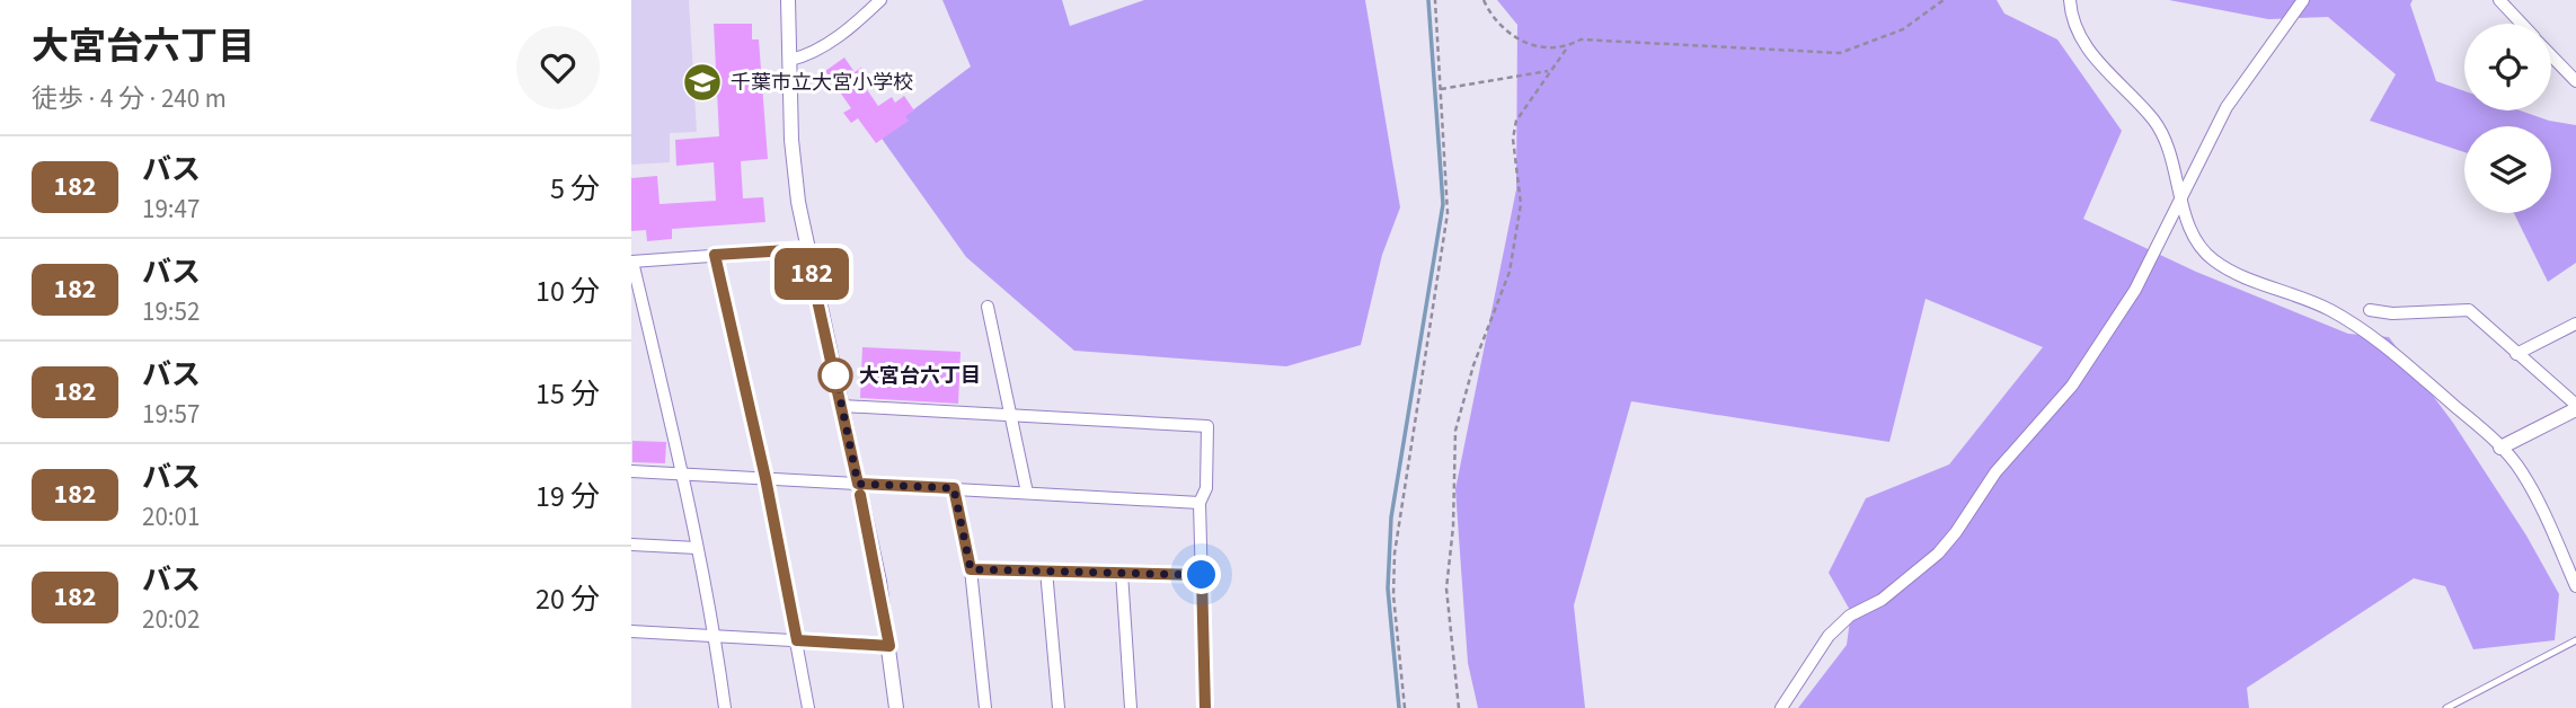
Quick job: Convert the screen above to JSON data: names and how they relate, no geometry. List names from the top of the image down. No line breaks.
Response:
{"places":{"school or university":["千葉市立大宮小学校"],"other":["大宮台六丁目"]},"lines":["bus line 182"],"page":{"heading":["大宮台六丁目","徒歩 · 4 分 · 240 m"],"on_map":"182","list":[{"mark":"182","name":"バス","note":"19:47","value":"5 分"},{"mark":"182","name":"バス","note":"19:52","value":"10 分"},{"mark":"182","name":"バス","note":"19:57","value":"15 分"},{"mark":"182","name":"バス","note":"20:01","value":"19 分"},{"mark":"182","name":"バス","note":"20:02","value":"20 分"}]}}
